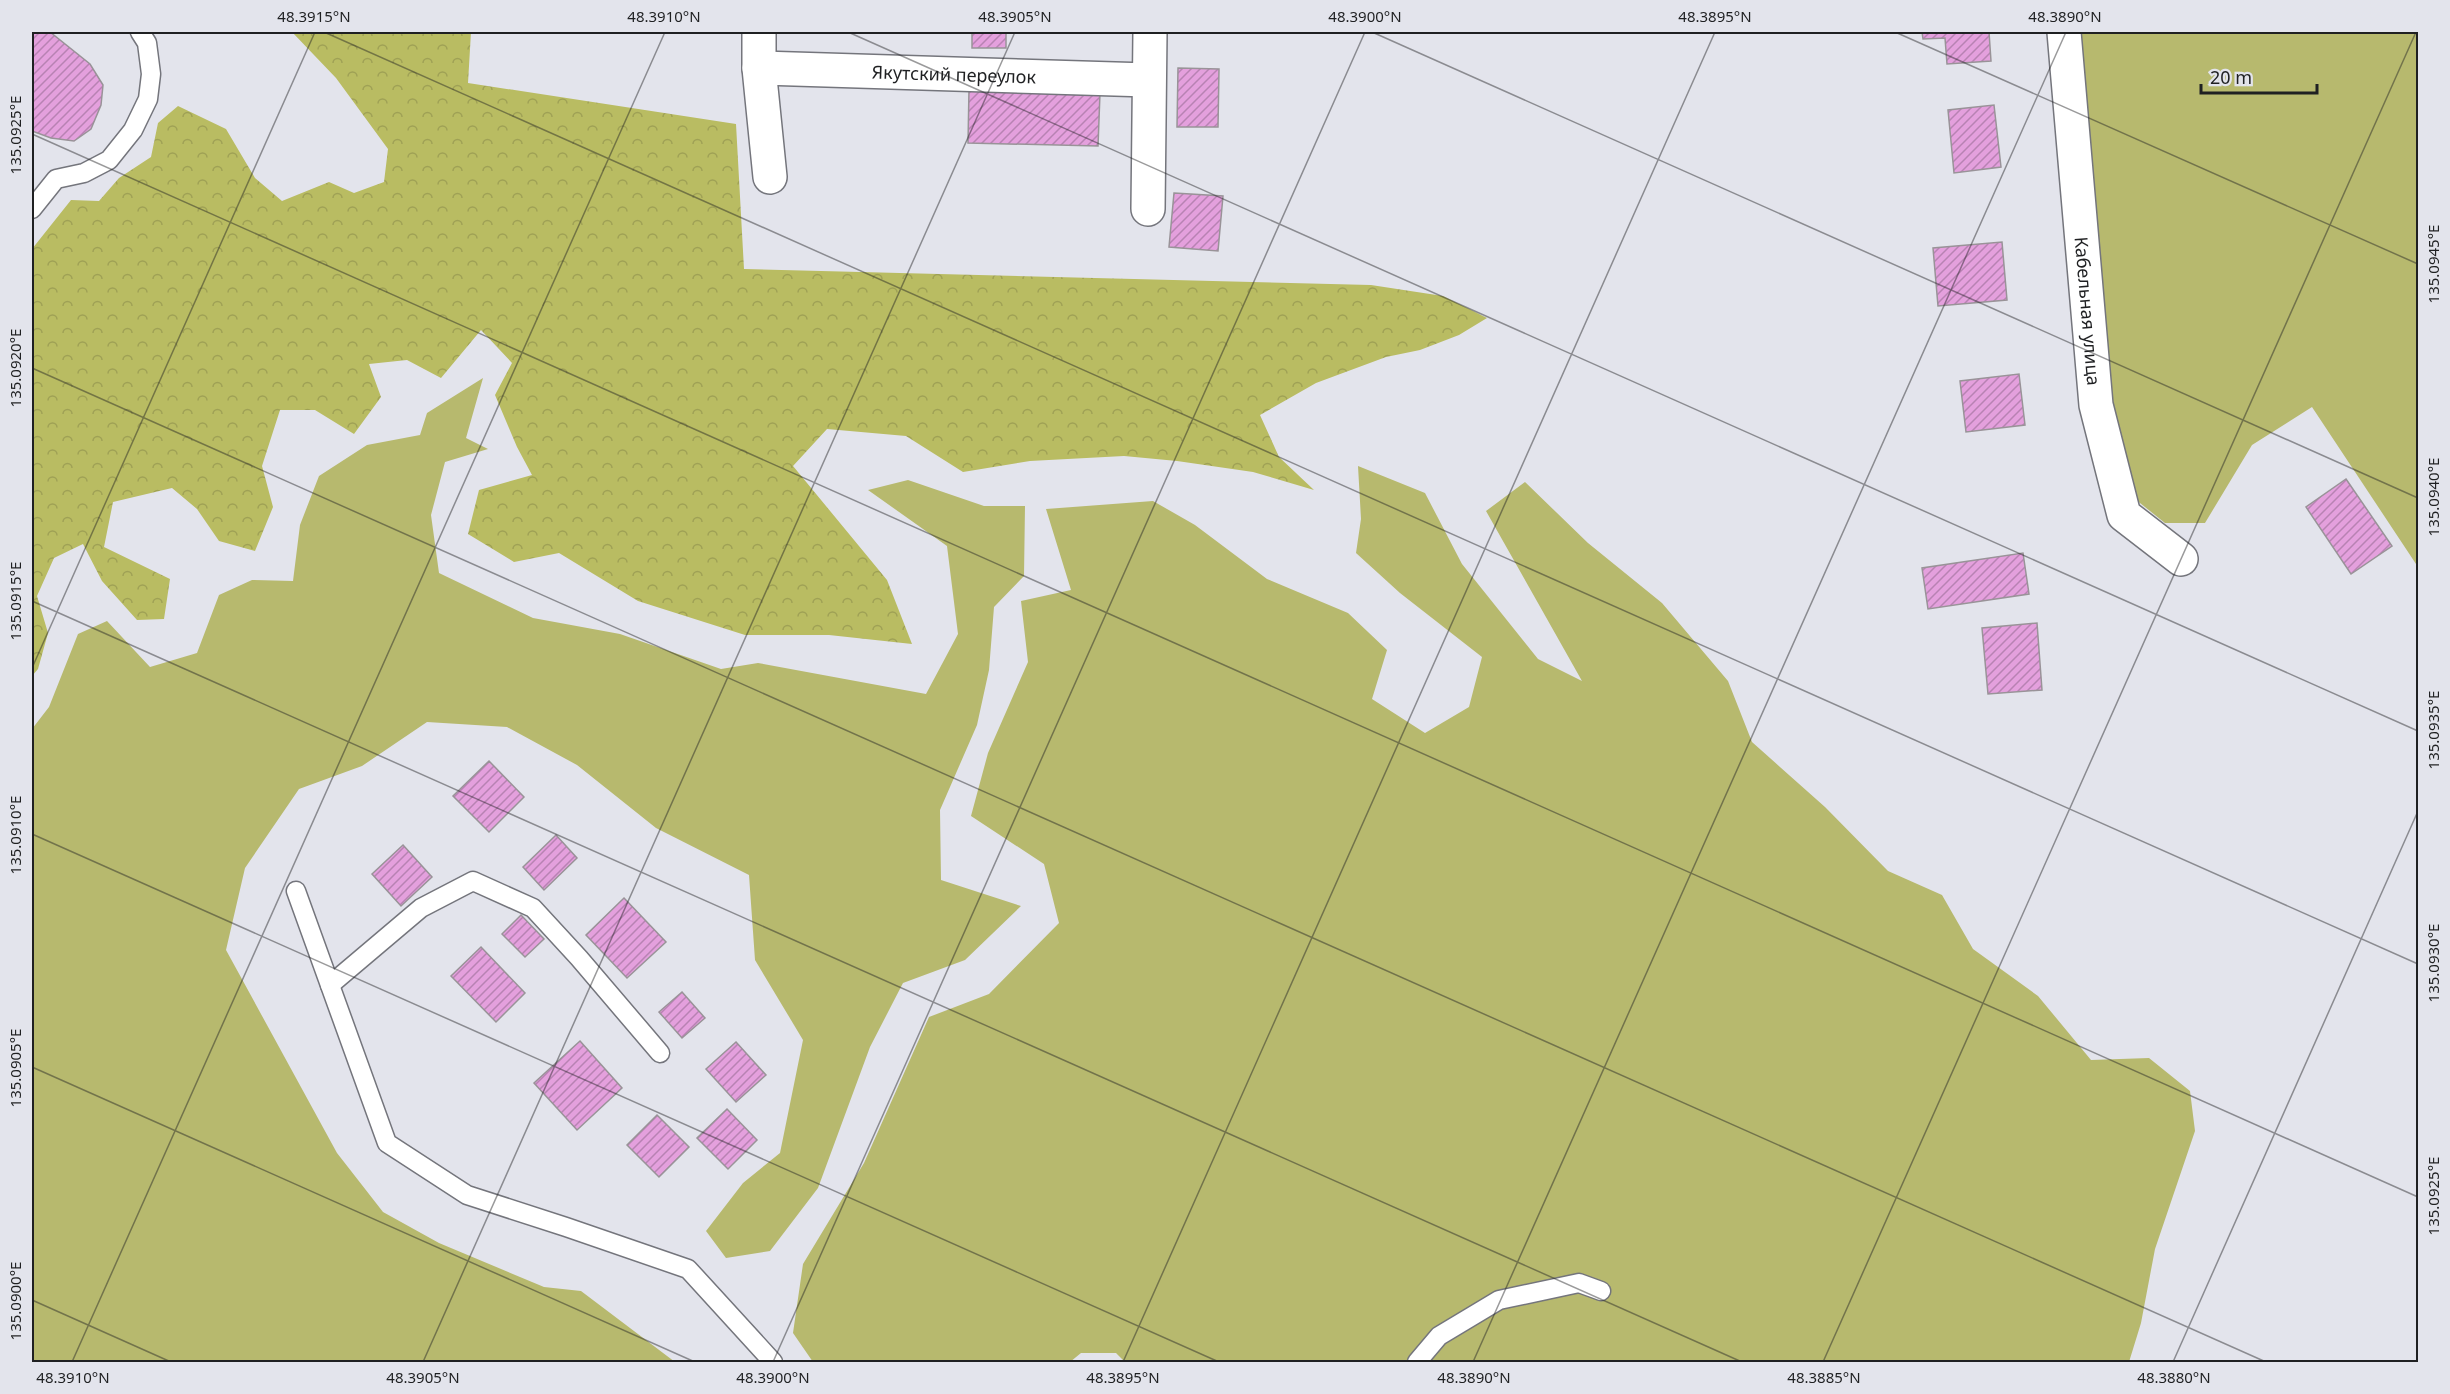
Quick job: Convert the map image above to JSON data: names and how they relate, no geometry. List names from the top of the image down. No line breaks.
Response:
{"streets":{"street":["Якутский переулок","Кабельная улица"]},"scale_bar":"20 m","coordinates":["48.3915°N","48.3910°N","48.3905°N","48.3900°N","48.3895°N","48.3890°N","135.0925°E","135.0945°E","135.0920°E","135.0940°E","135.0915°E","135.0935°E","135.0910°E","135.0930°E","135.0905°E","135.0900°E","48.3885°N","48.3880°N"]}
